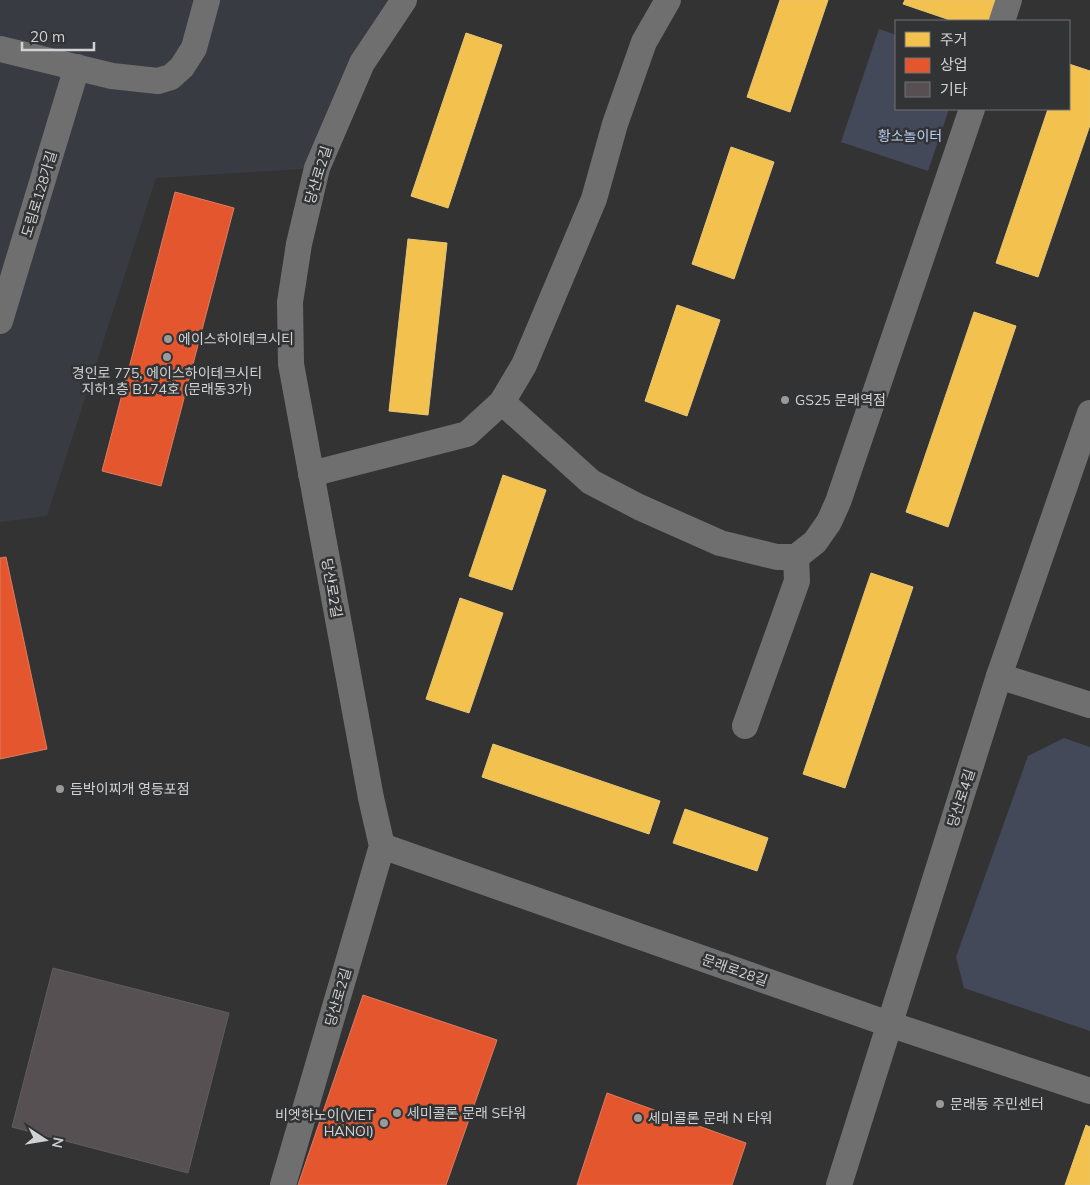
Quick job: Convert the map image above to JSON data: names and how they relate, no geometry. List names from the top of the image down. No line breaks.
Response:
{"streets":{"street":["당산로2길","도림로128가길","당산로4길","문래로28길"]},"crossings":[["당산로2길","문래로28길"],["당산로4길","문래로28길"]],"parks":["황소놀이터"],"places":["에이스하이테크시티","경인로 775, 에이스하이테크시티 지하1층 B174호 (문래동3가)","GS25 문래역점","듬박이찌개 영등포점","문래동 주민센터","세미콜론 문래 S타워","세미콜론 문래 N 타워","비엣하노이(VIET HANOI)"],"legend":["주거","상업","기타"],"scale_bar":"20 m","north":"right"}
